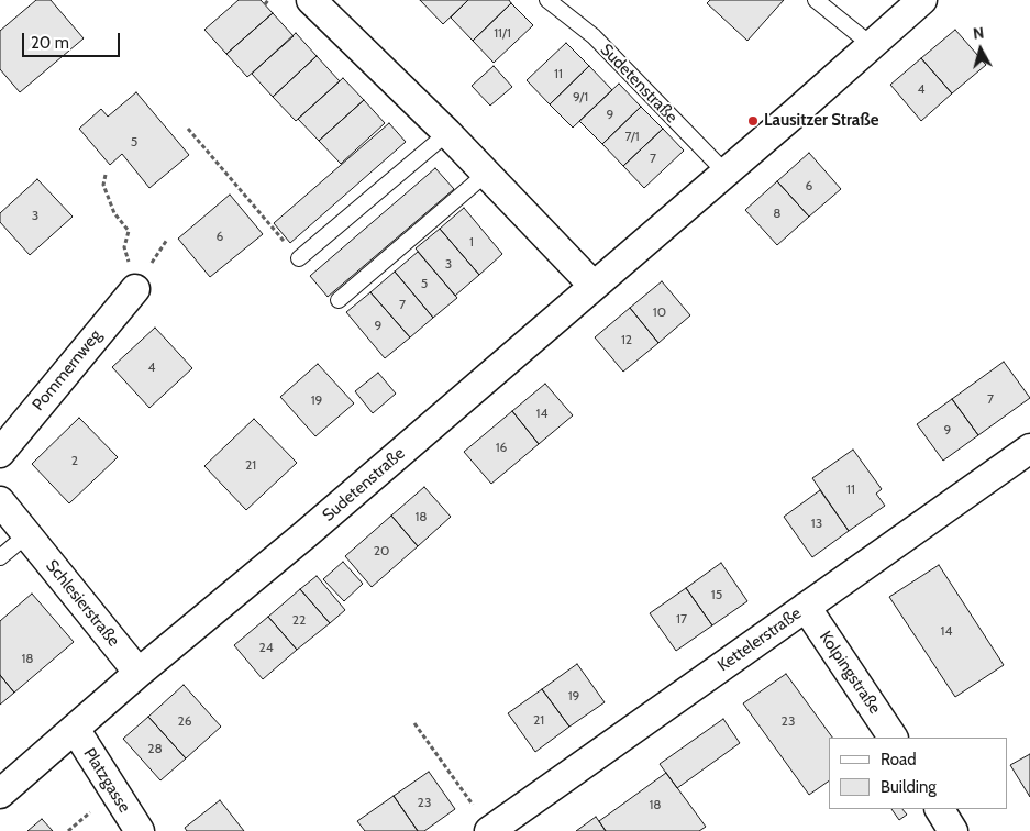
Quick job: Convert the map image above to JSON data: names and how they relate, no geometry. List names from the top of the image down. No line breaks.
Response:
{"streets":{"street":["Sudetenstraße","Pommernweg","Schlesierstraße","Kettelerstraße","Kolpingstraße","Platzgasse"]},"crossings":[["Sudetenstraße","Schlesierstraße"],["Sudetenstraße","Platzgasse"],["Kettelerstraße","Kolpingstraße"]],"places":["Lausitzer Straße"],"house_numbers":["11/1","11","4","9/1","9","7/1","5","7","6","8","3","6","1","3","5","7","10","9","12","4","7","19","14","9","16","2","21","11","18","13","20","15","17","22","14","24","18","19","21","26","23","28","23","18"],"legend":["Road","Building"],"scale_bar":"20 m","north":"top"}
